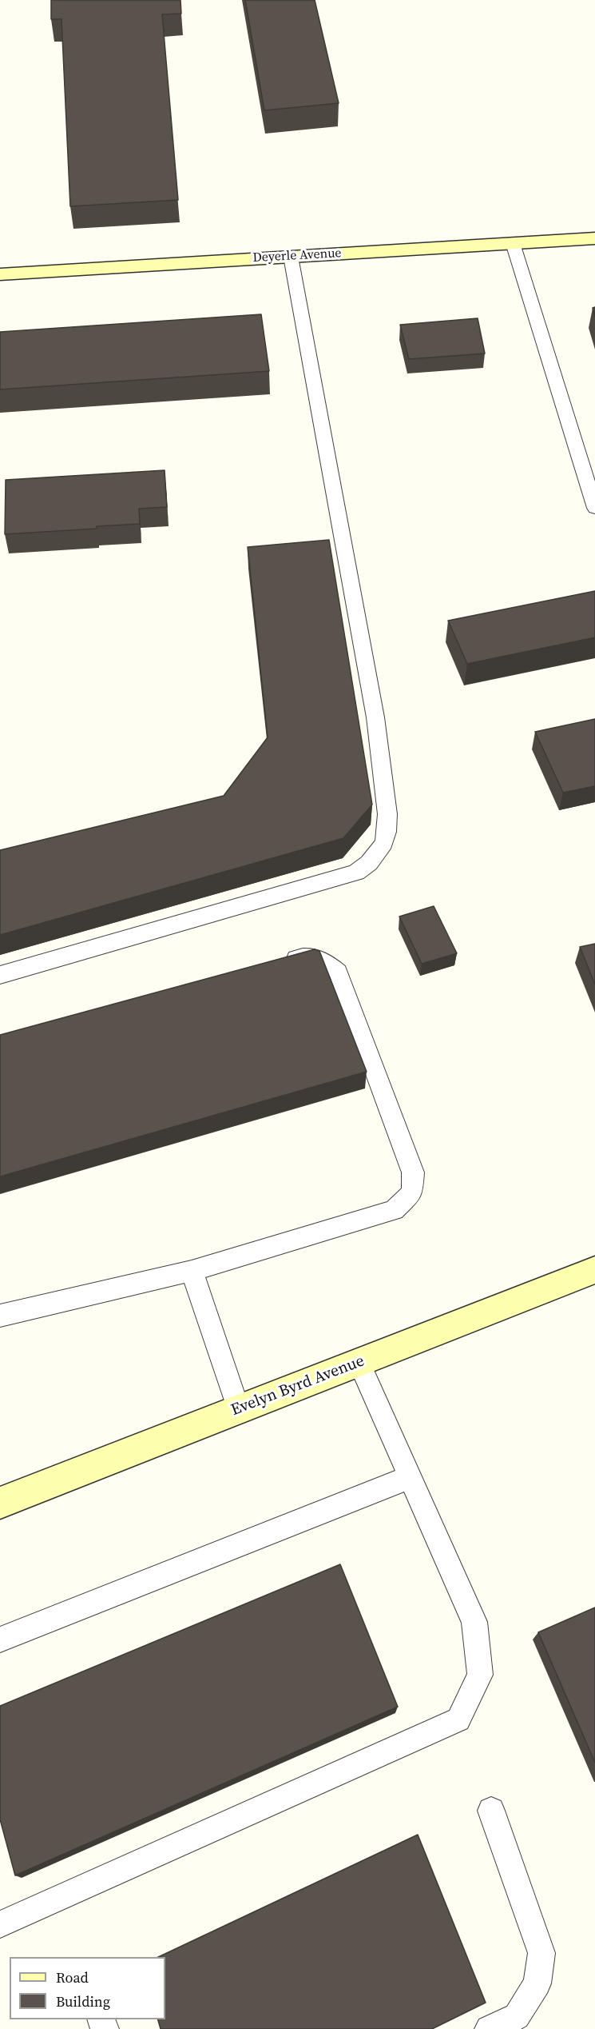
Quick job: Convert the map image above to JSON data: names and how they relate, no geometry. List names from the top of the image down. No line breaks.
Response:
{"streets":{"street":["Deyerle Avenue","Evelyn Byrd Avenue"]},"legend":["Road","Building"]}
